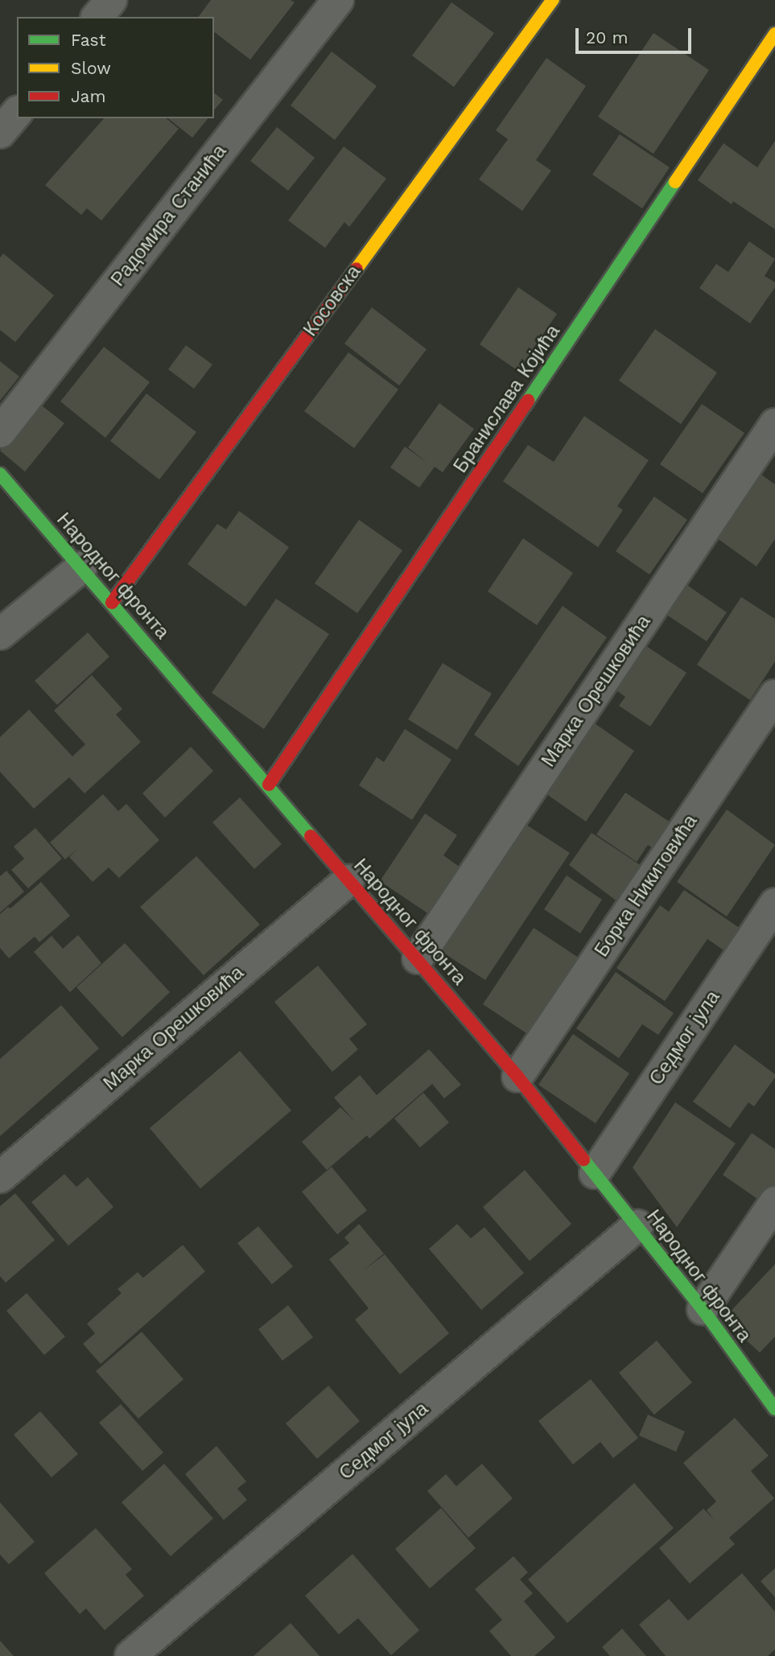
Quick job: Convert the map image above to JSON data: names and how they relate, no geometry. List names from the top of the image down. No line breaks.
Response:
{"streets":{"street":["Радомира Станића","Косовска","Бранислава Којића","Народног фронта","Марка Орешковића","Борка Никитовића","Седмог јула"]},"crossings":[["Косовска","Народног фронта"],["Бранислава Којића","Народног фронта"],["Народног фронта","Марка Орешковића"],["Народног фронта","Борка Никитовића"],["Народног фронта","Седмог јула"]],"legend":["Fast","Slow","Jam"],"scale_bar":"20 m"}
